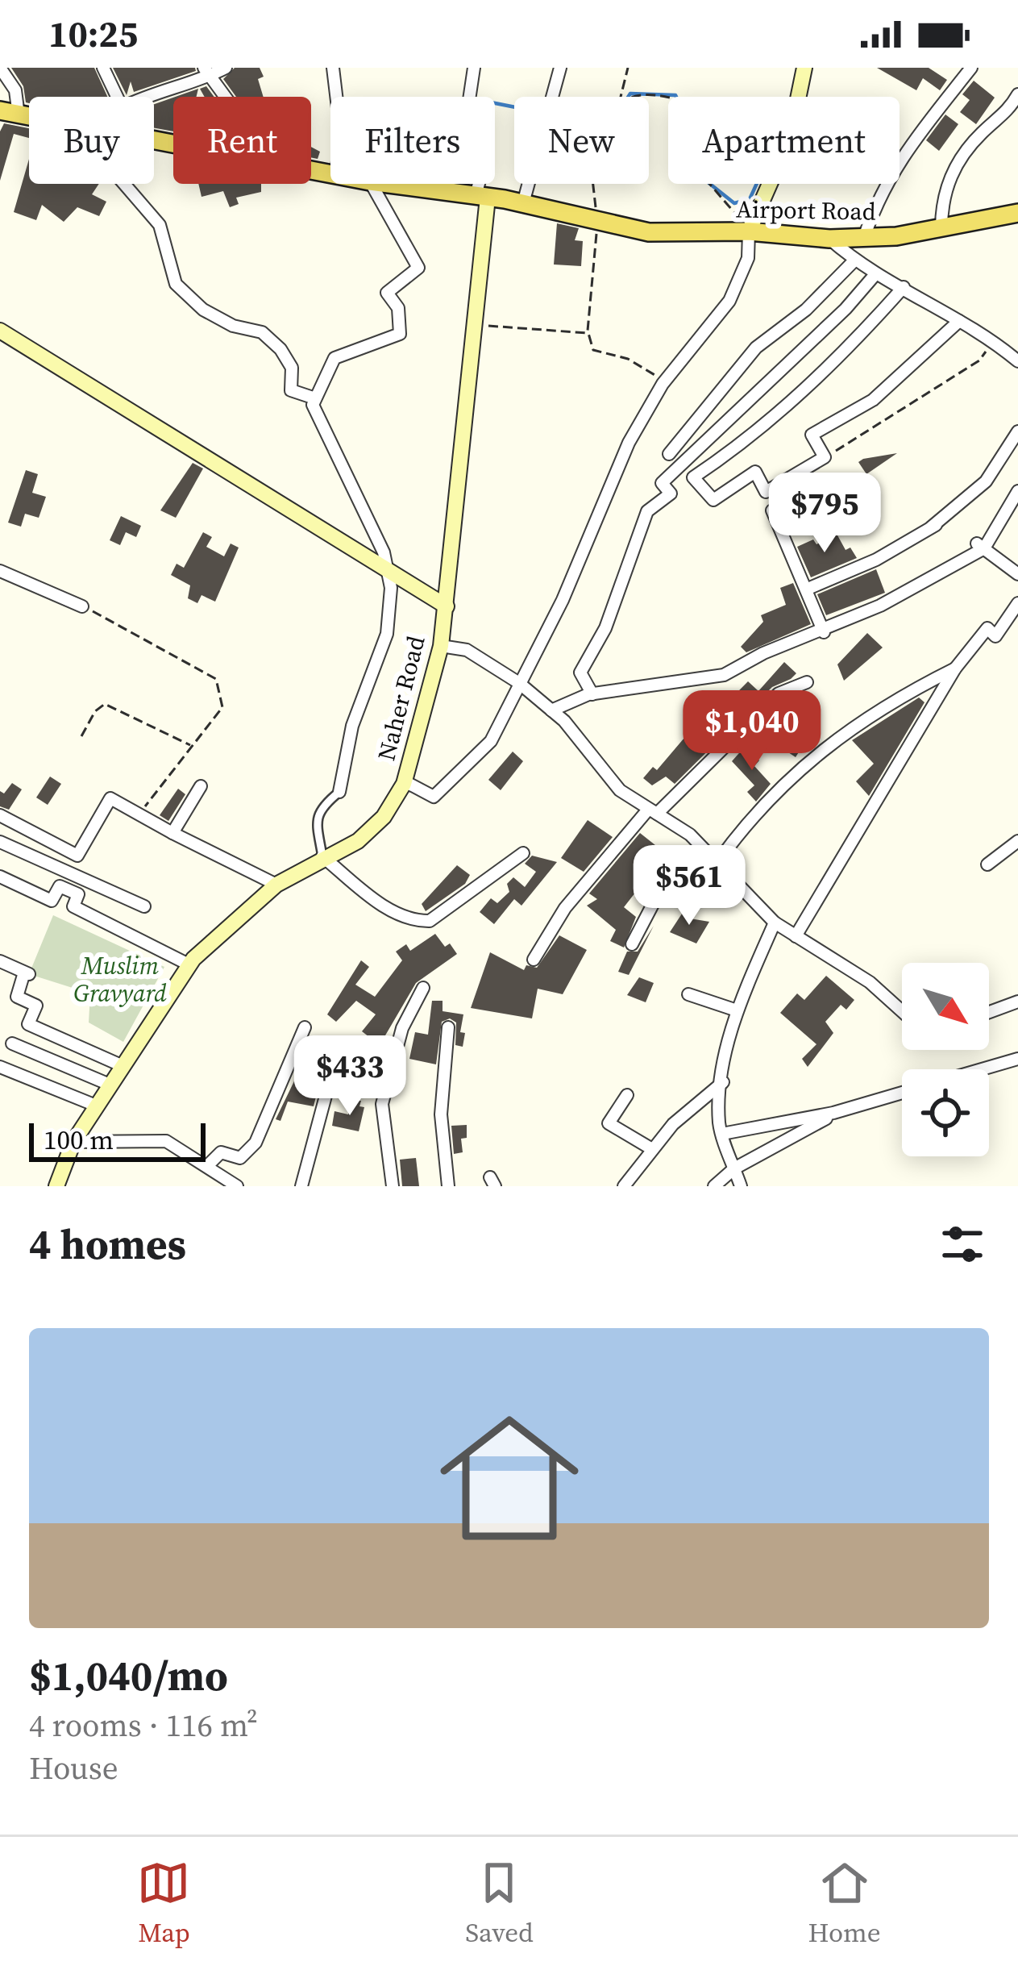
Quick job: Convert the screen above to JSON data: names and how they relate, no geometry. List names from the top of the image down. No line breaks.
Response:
{"streets":{"main road":["Airport Road","Naher Road"]},"crossings":[["Airport Road","Naher Road"]],"parks":["Muslim Gravyard"],"scale_bar":"100 m","north":"bottom right","page":{"status":"10:25","chip":["Buy","Rent","Filters","New","Apartment"],"price":["$795","$1,040","$561","$433"],"scale":"100 m","heading":"4 homes","list":[{"name":"$1,040/mo","note":"4 rooms · 116 m² · House"}],"tabs":["Map","Saved","Home"]}}
